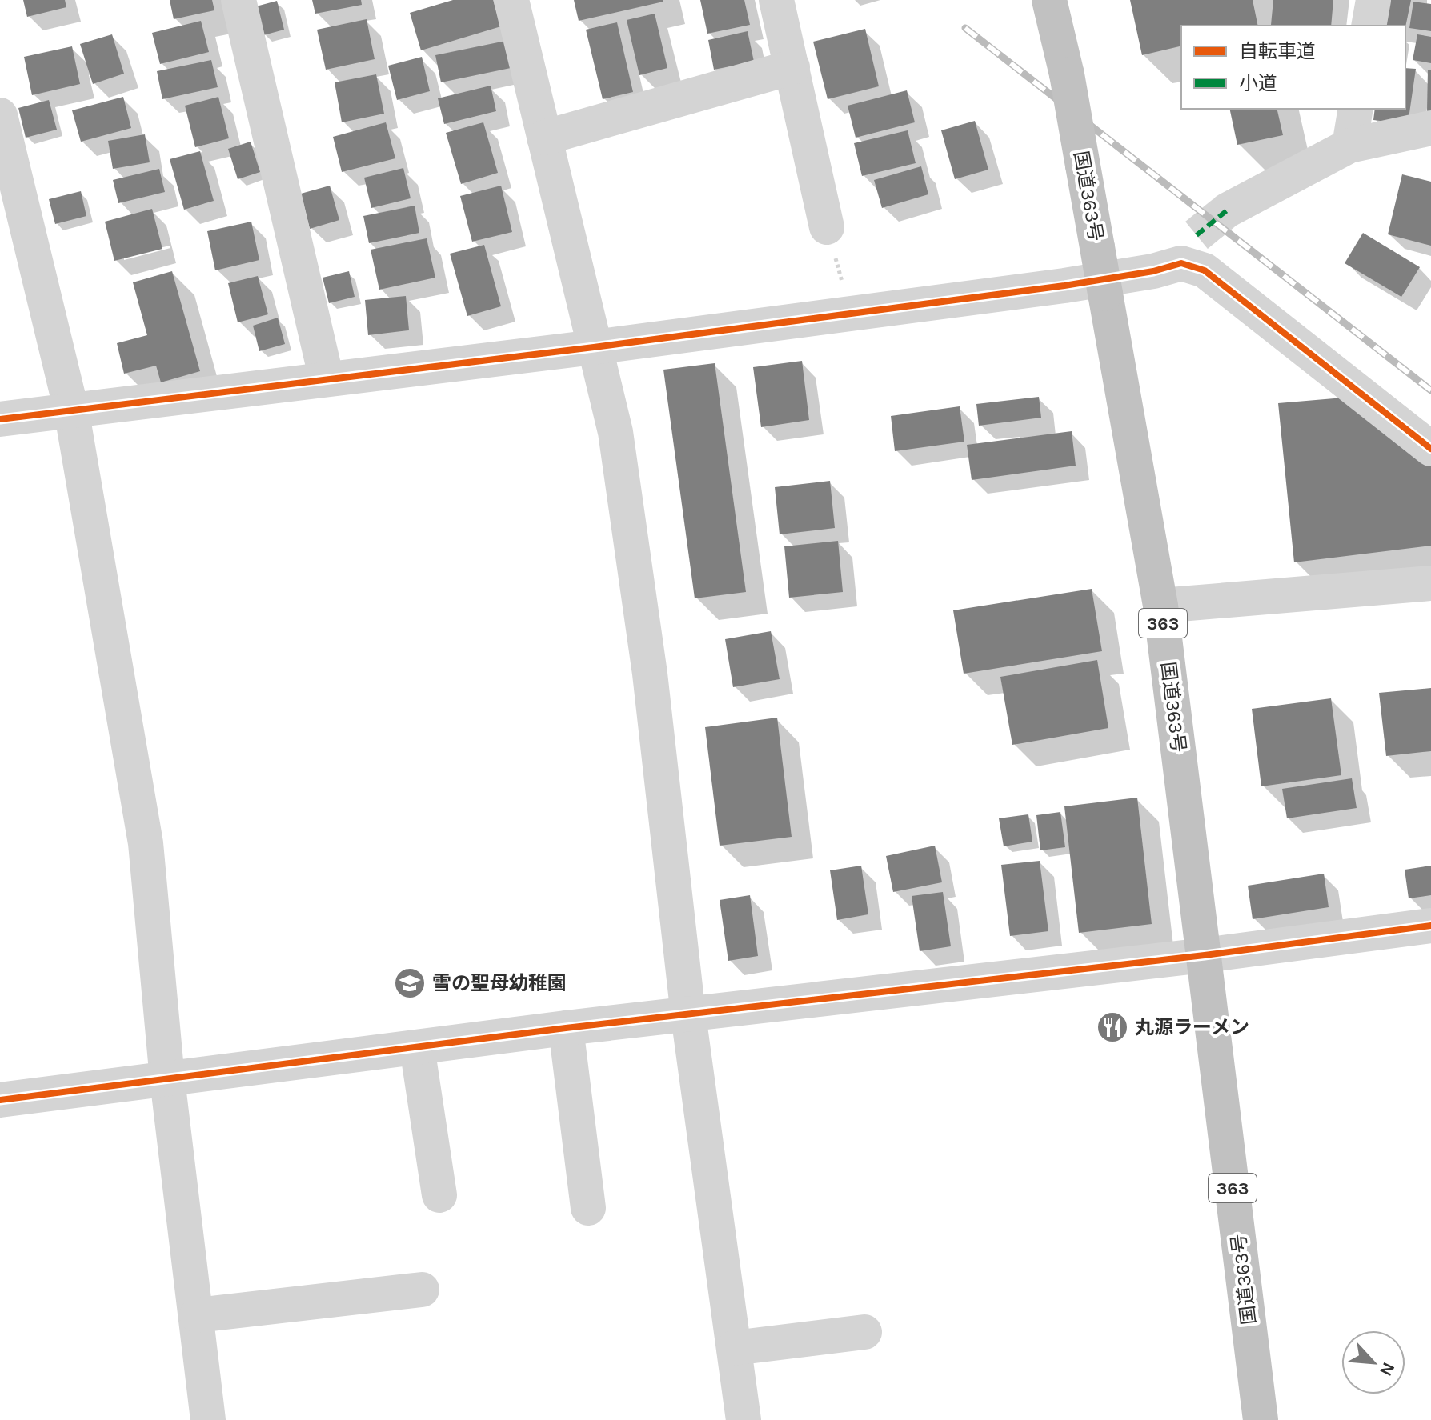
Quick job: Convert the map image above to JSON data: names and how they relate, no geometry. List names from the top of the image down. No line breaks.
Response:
{"streets":{"highway":["国道363号","363"]},"places":{"school or university":["雪の聖母幼稚園"],"restaurant":["丸源ラーメン"]},"legend":["自転車道","小道"],"north":"bottom right"}
